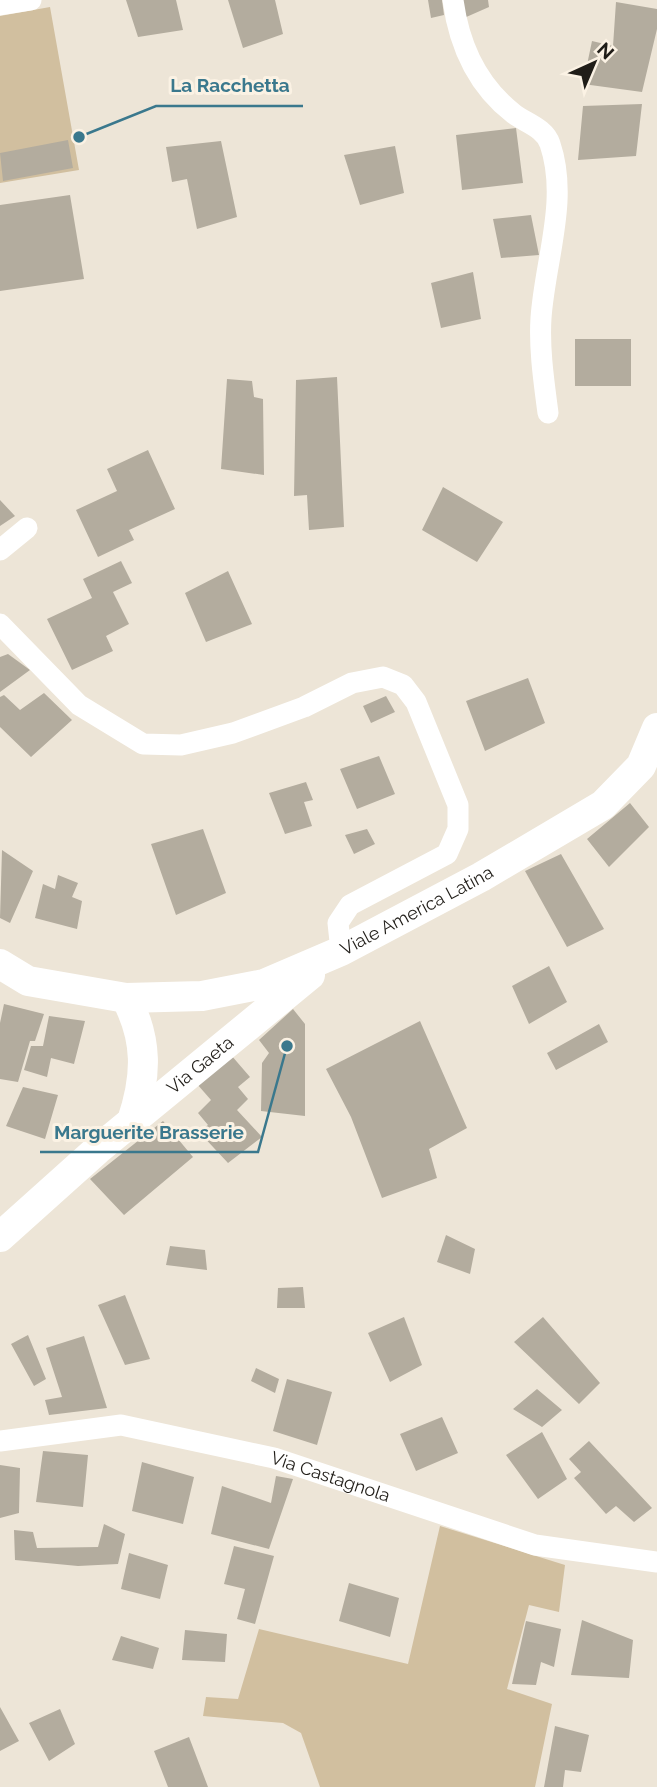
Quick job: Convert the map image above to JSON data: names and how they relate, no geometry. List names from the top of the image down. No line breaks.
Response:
{"streets":{"main road":["Viale America Latina","Via Gaeta"],"street":["Via Castagnola"]},"crossings":[["Viale America Latina","Via Gaeta"]],"places":["La Racchetta","Marguerite Brasserie"],"north":"top right"}
